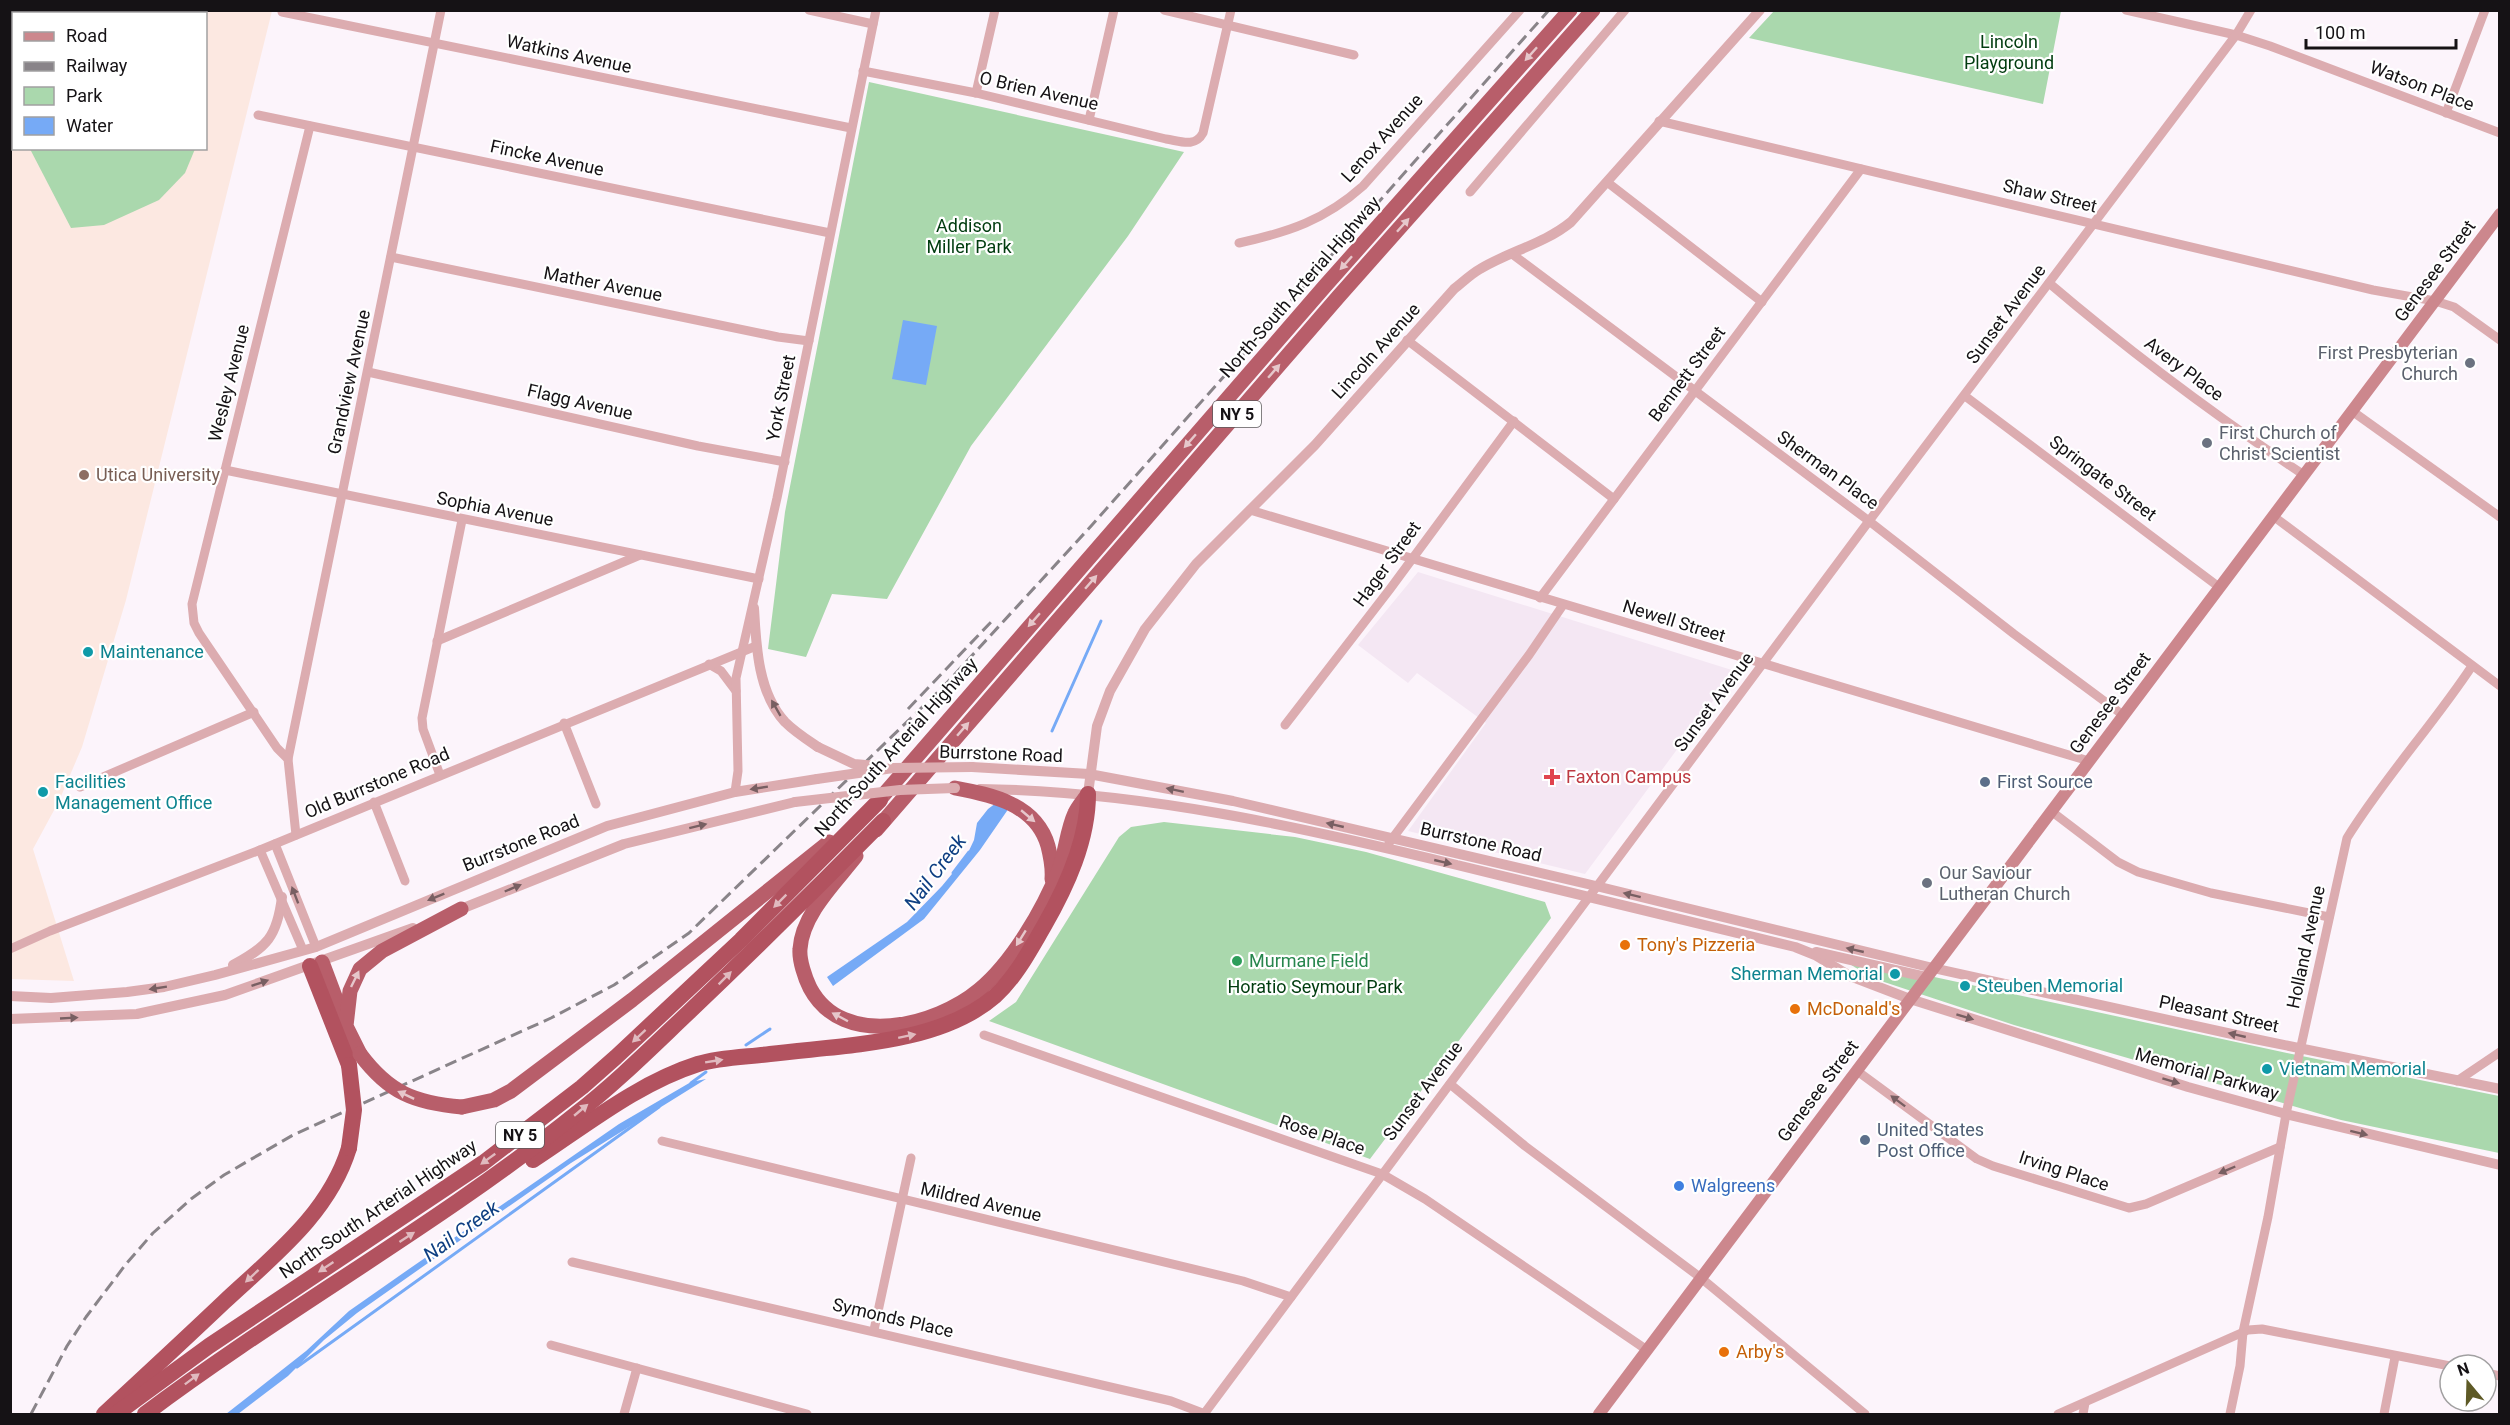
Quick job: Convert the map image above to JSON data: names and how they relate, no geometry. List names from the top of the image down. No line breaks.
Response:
{"streets":{"highway":["North-South Arterial Highway","NY 5"],"main road":["Genesee Street"],"street":["Watkins Avenue","Watson Place","O Brien Avenue","Lenox Avenue","Fincke Avenue","Shaw Street","Mather Avenue","Sunset Avenue","Lincoln Avenue","Avery Place","Bennett Street","Grandview Avenue","Wesley Avenue","York Street","Flagg Avenue","Sherman Place","Springate Street","Sophia Avenue","Hager Street","Newell Street","Burrstone Road","Old Burrstone Road","Holland Avenue","Pleasant Street","Memorial Parkway","Rose Place","Irving Place","Mildred Avenue","Symonds Place"]},"crossings":[["Watkins Avenue","Grandview Avenue"],["Watkins Avenue","York Street"],["Watson Place","Sunset Avenue"],["O Brien Avenue","York Street"],["Fincke Avenue","Grandview Avenue"],["Fincke Avenue","Wesley Avenue"],["Fincke Avenue","York Street"],["Shaw Street","Genesee Street"],["Shaw Street","Sunset Avenue"],["Shaw Street","Lincoln Avenue"],["Shaw Street","Bennett Street"],["Genesee Street","Avery Place"],["Genesee Street","Sherman Place"],["Genesee Street","Springate Street"],["Genesee Street","Newell Street"],["Genesee Street","Burrstone Road"],["Genesee Street","Pleasant Street"],["Genesee Street","Memorial Parkway"],["Genesee Street","Rose Place"],["Genesee Street","Irving Place"],["Mather Avenue","Grandview Avenue"],["Mather Avenue","York Street"],["Sunset Avenue","Avery Place"],["Sunset Avenue","Sherman Place"],["Sunset Avenue","Springate Street"],["Sunset Avenue","Newell Street"],["Sunset Avenue","Burrstone Road"],["Sunset Avenue","Rose Place"],["Sunset Avenue","Mildred Avenue"],["Sunset Avenue","Symonds Place"],["Lincoln Avenue","Sherman Place"],["Lincoln Avenue","Newell Street"],["Lincoln Avenue","Burrstone Road"],["Bennett Street","Sherman Place"],["Bennett Street","Newell Street"],["Grandview Avenue","Wesley Avenue"],["Grandview Avenue","Flagg Avenue"],["Grandview Avenue","Sophia Avenue"],["Wesley Avenue","Sophia Avenue"],["York Street","Flagg Avenue"],["York Street","Sophia Avenue"],["York Street","Burrstone Road"],["York Street","Old Burrstone Road"],["Hager Street","Newell Street"],["Burrstone Road","Pleasant Street"],["Burrstone Road","Memorial Parkway"],["Holland Avenue","Pleasant Street"],["Holland Avenue","Memorial Parkway"],["Holland Avenue","Irving Place"]],"one_way":["Pleasant Street","Memorial Parkway","Irving Place"],"water":["Nail Creek"],"parks":["Lincoln Playground","Addison Miller Park","Horatio Seymour Park"],"places":{"other":["First Presbyterian Church","First Church of Christ Scientist","Utica University","Maintenance","First Source","Facilities Management Office","Our Saviour Lutheran Church","Tony's Pizzeria","Murmane Field","Sherman Memorial","Steuben Memorial","McDonald's","Vietnam Memorial","United States Post Office","Walgreens","Arby's"],"health":["Faxton Campus"]},"legend":["Road","Railway","Park","Water"],"scale_bar":"100 m","north":"top"}
